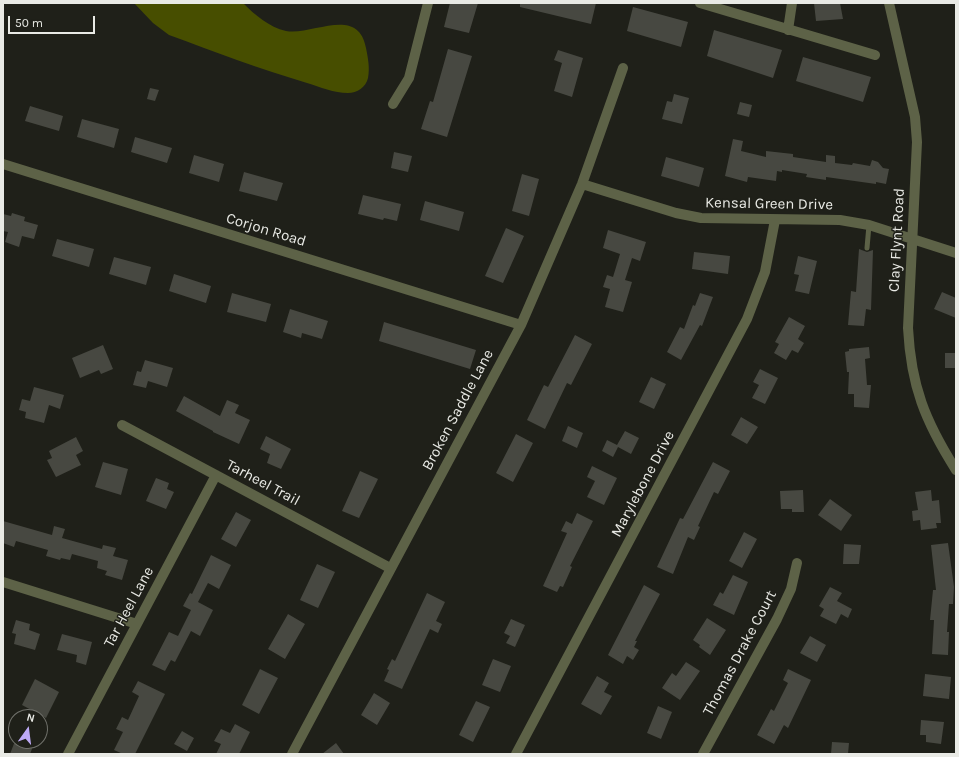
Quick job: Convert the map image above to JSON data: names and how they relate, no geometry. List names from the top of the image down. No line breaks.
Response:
{"streets":{"street":["Kensal Green Drive","Corjon Road","Clay Flynt Road","Broken Saddle Lane","Tarheel Trail","Marylebone Drive","Tar Heel Lane","Thomas Drake Court"]},"crossings":[["Kensal Green Drive","Clay Flynt Road"],["Kensal Green Drive","Broken Saddle Lane"],["Kensal Green Drive","Marylebone Drive"],["Corjon Road","Broken Saddle Lane"],["Broken Saddle Lane","Tarheel Trail"],["Tarheel Trail","Tar Heel Lane"]],"scale_bar":"50 m","north":"top"}
